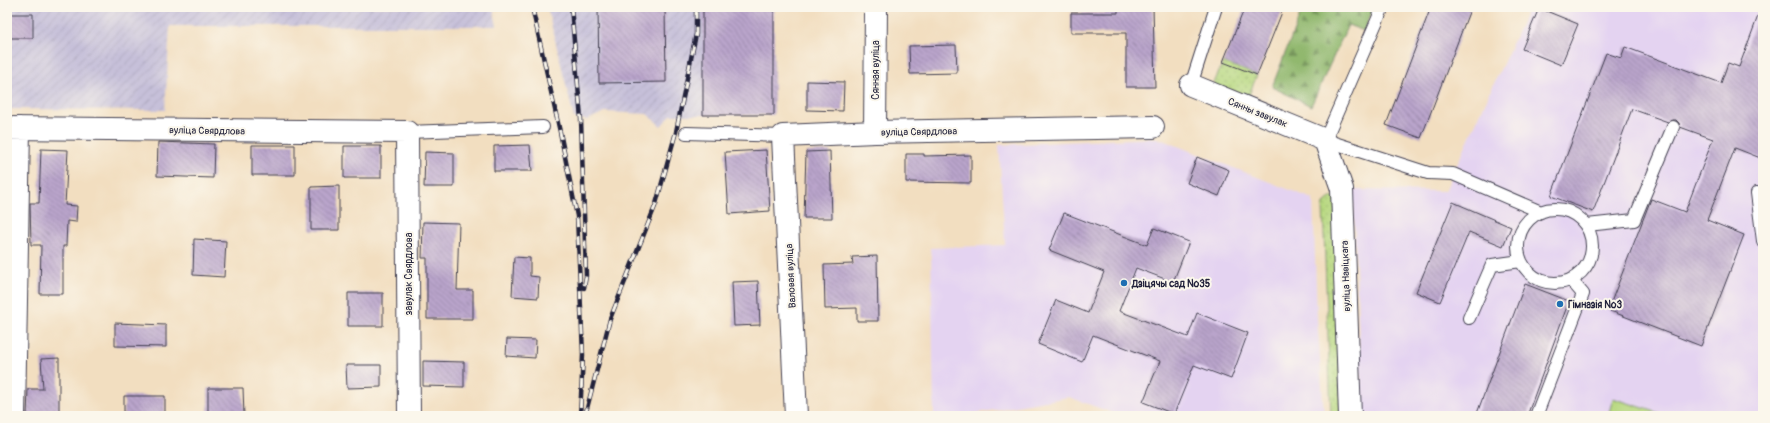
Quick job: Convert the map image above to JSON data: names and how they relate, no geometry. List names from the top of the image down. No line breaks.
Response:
{"streets":{"street":["Сянная вуліца","Сянны завулак","вуліца Свярдлова","завулак Свярдлова","Валовая вуліца","вуліца Навіцкага"]},"crossings":[["Сянная вуліца","вуліца Свярдлова"],["Сянны завулак","вуліца Навіцкага"],["вуліца Свярдлова","завулак Свярдлова"],["вуліца Свярдлова","Валовая вуліца"]],"places":["Дзіцячы сад №35","Гімназія №3"]}
